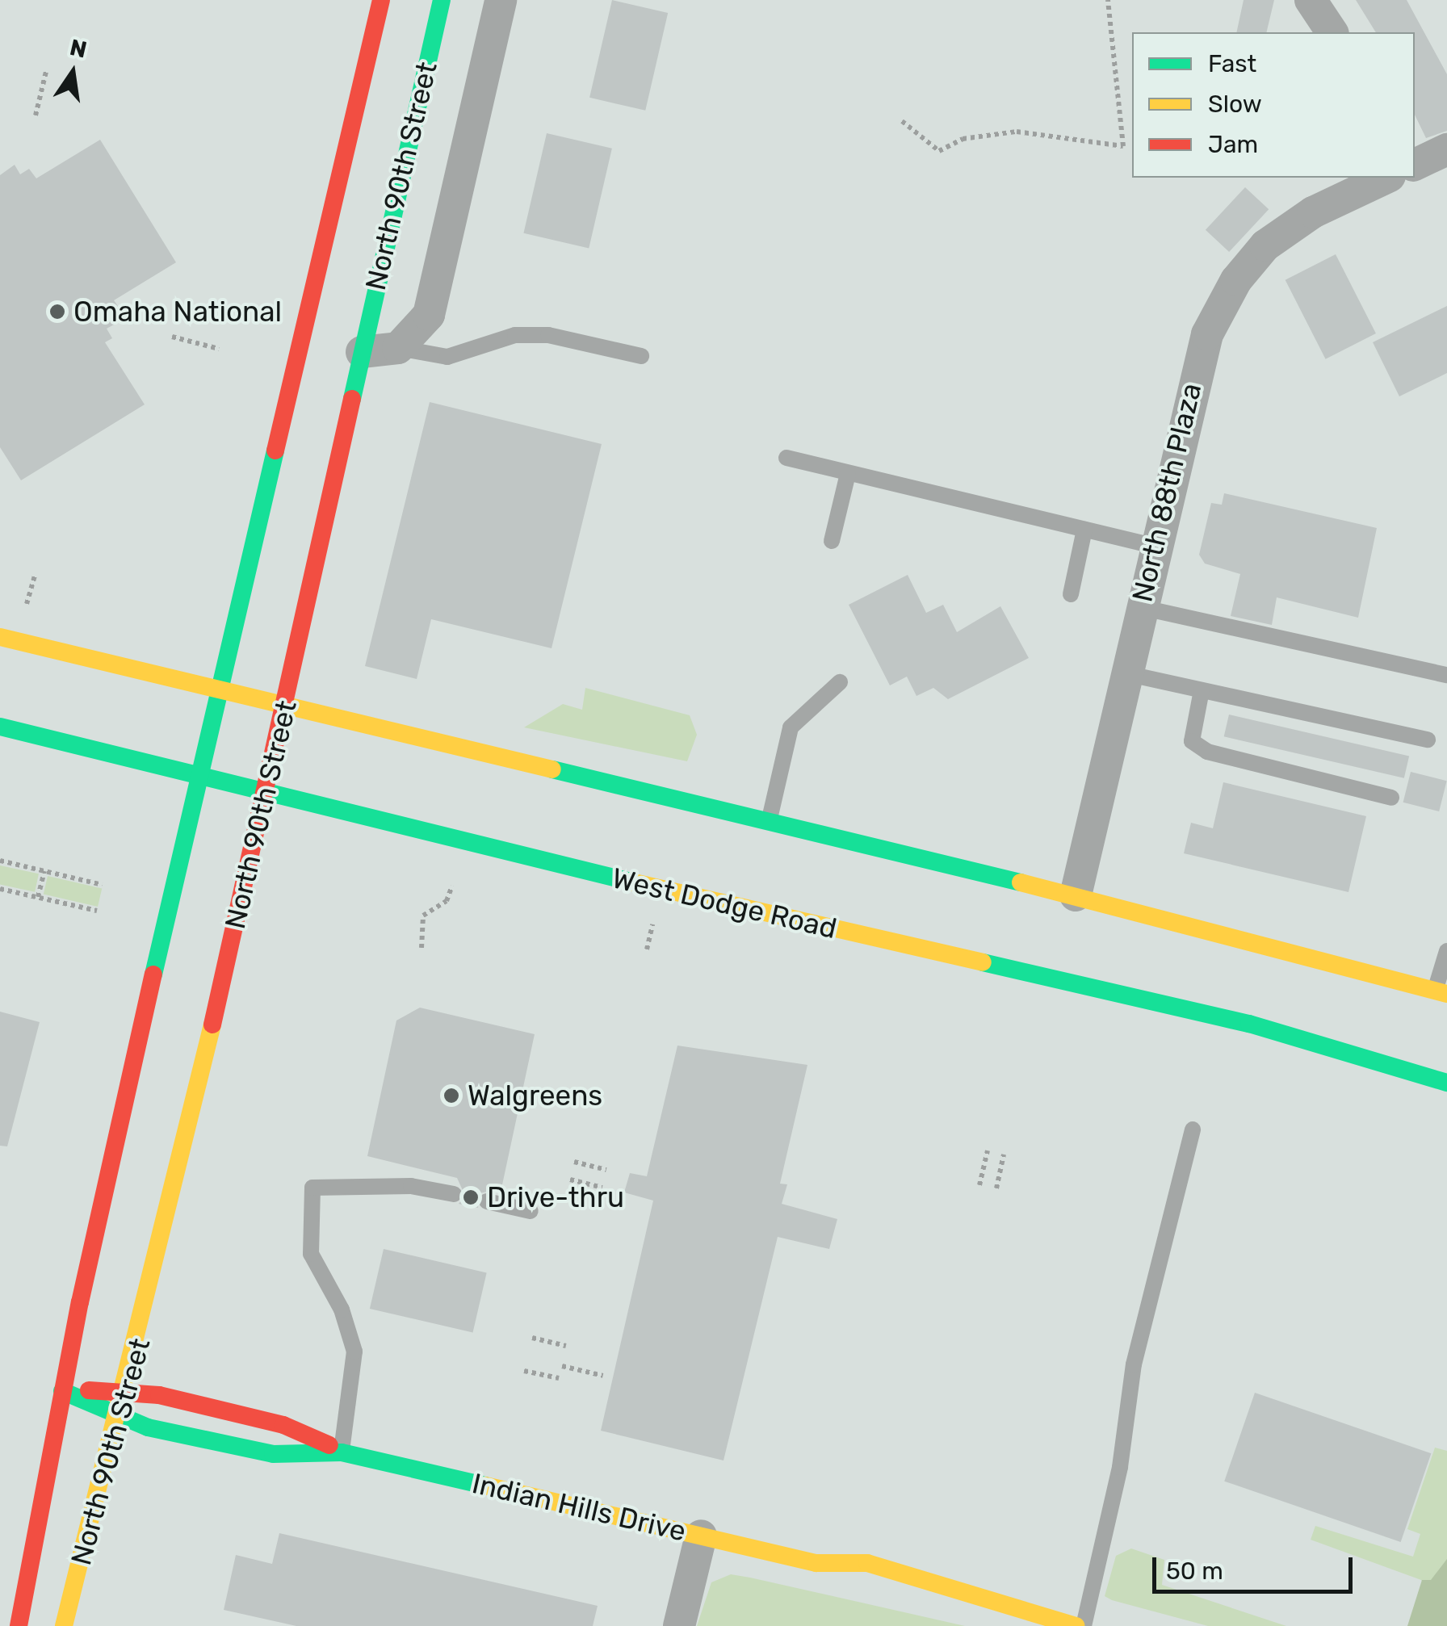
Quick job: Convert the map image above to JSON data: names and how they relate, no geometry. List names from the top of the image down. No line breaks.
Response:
{"streets":{"main road":["North 90th Street","West Dodge Road","Indian Hills Drive"],"street":["North 88th Plaza"]},"crossings":[["North 90th Street","West Dodge Road"],["North 90th Street","Indian Hills Drive"]],"places":["Omaha National","Walgreens","Drive-thru"],"legend":["Fast","Slow","Jam"],"scale_bar":"50 m","north":"top"}
